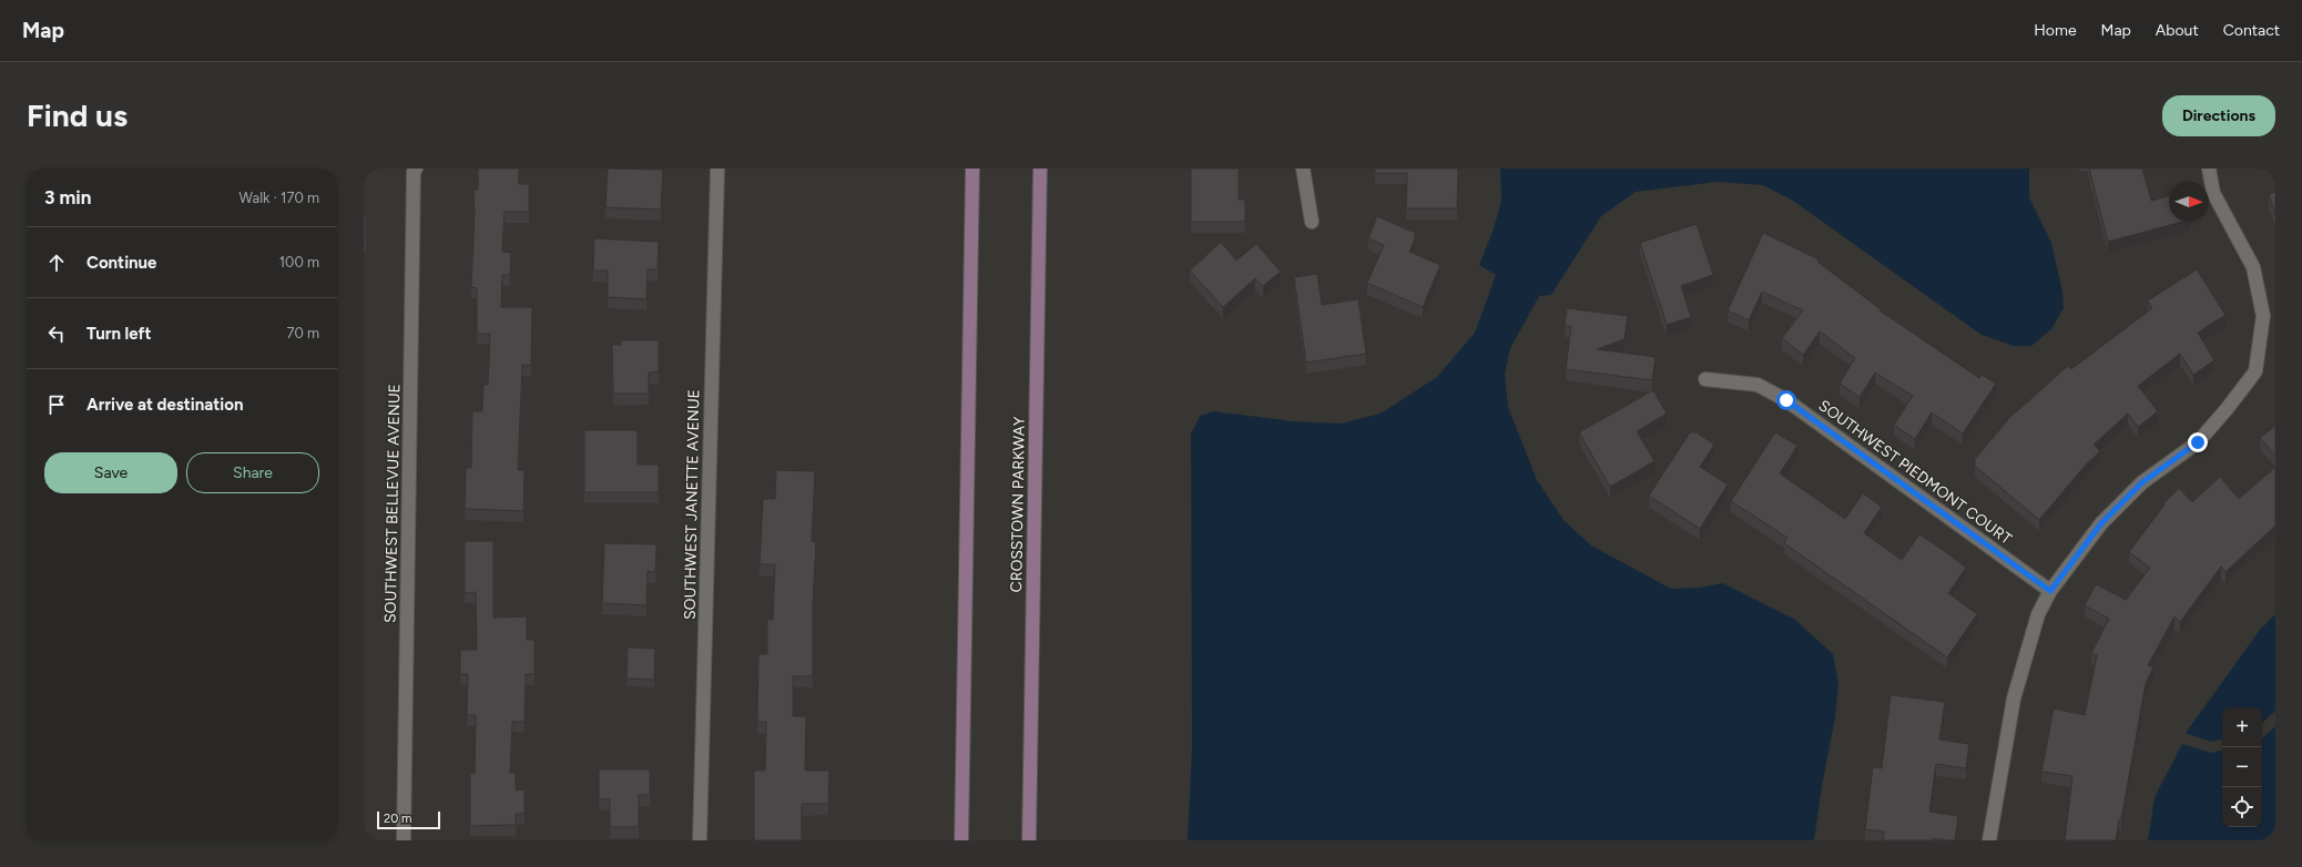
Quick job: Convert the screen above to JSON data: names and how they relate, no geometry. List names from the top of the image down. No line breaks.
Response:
{"streets":{"main road":["CROSSTOWN PARKWAY"],"street":["SOUTHWEST PIEDMONT COURT","SOUTHWEST BELLEVUE AVENUE","SOUTHWEST JANETTE AVENUE"]},"scale_bar":"20 m","north":"right","page":{"header":"Map","nav":["Home","Map","About","Contact"],"buttons":["Directions",["Save","Share"]],"title":"Find us","heading":["3 min","Walk · 170 m"],"list":[["Continue","100 m"],["Turn left","70 m"],"Arrive at destination"],"map_buttons":["+","−"],"scale":"20 m"}}
